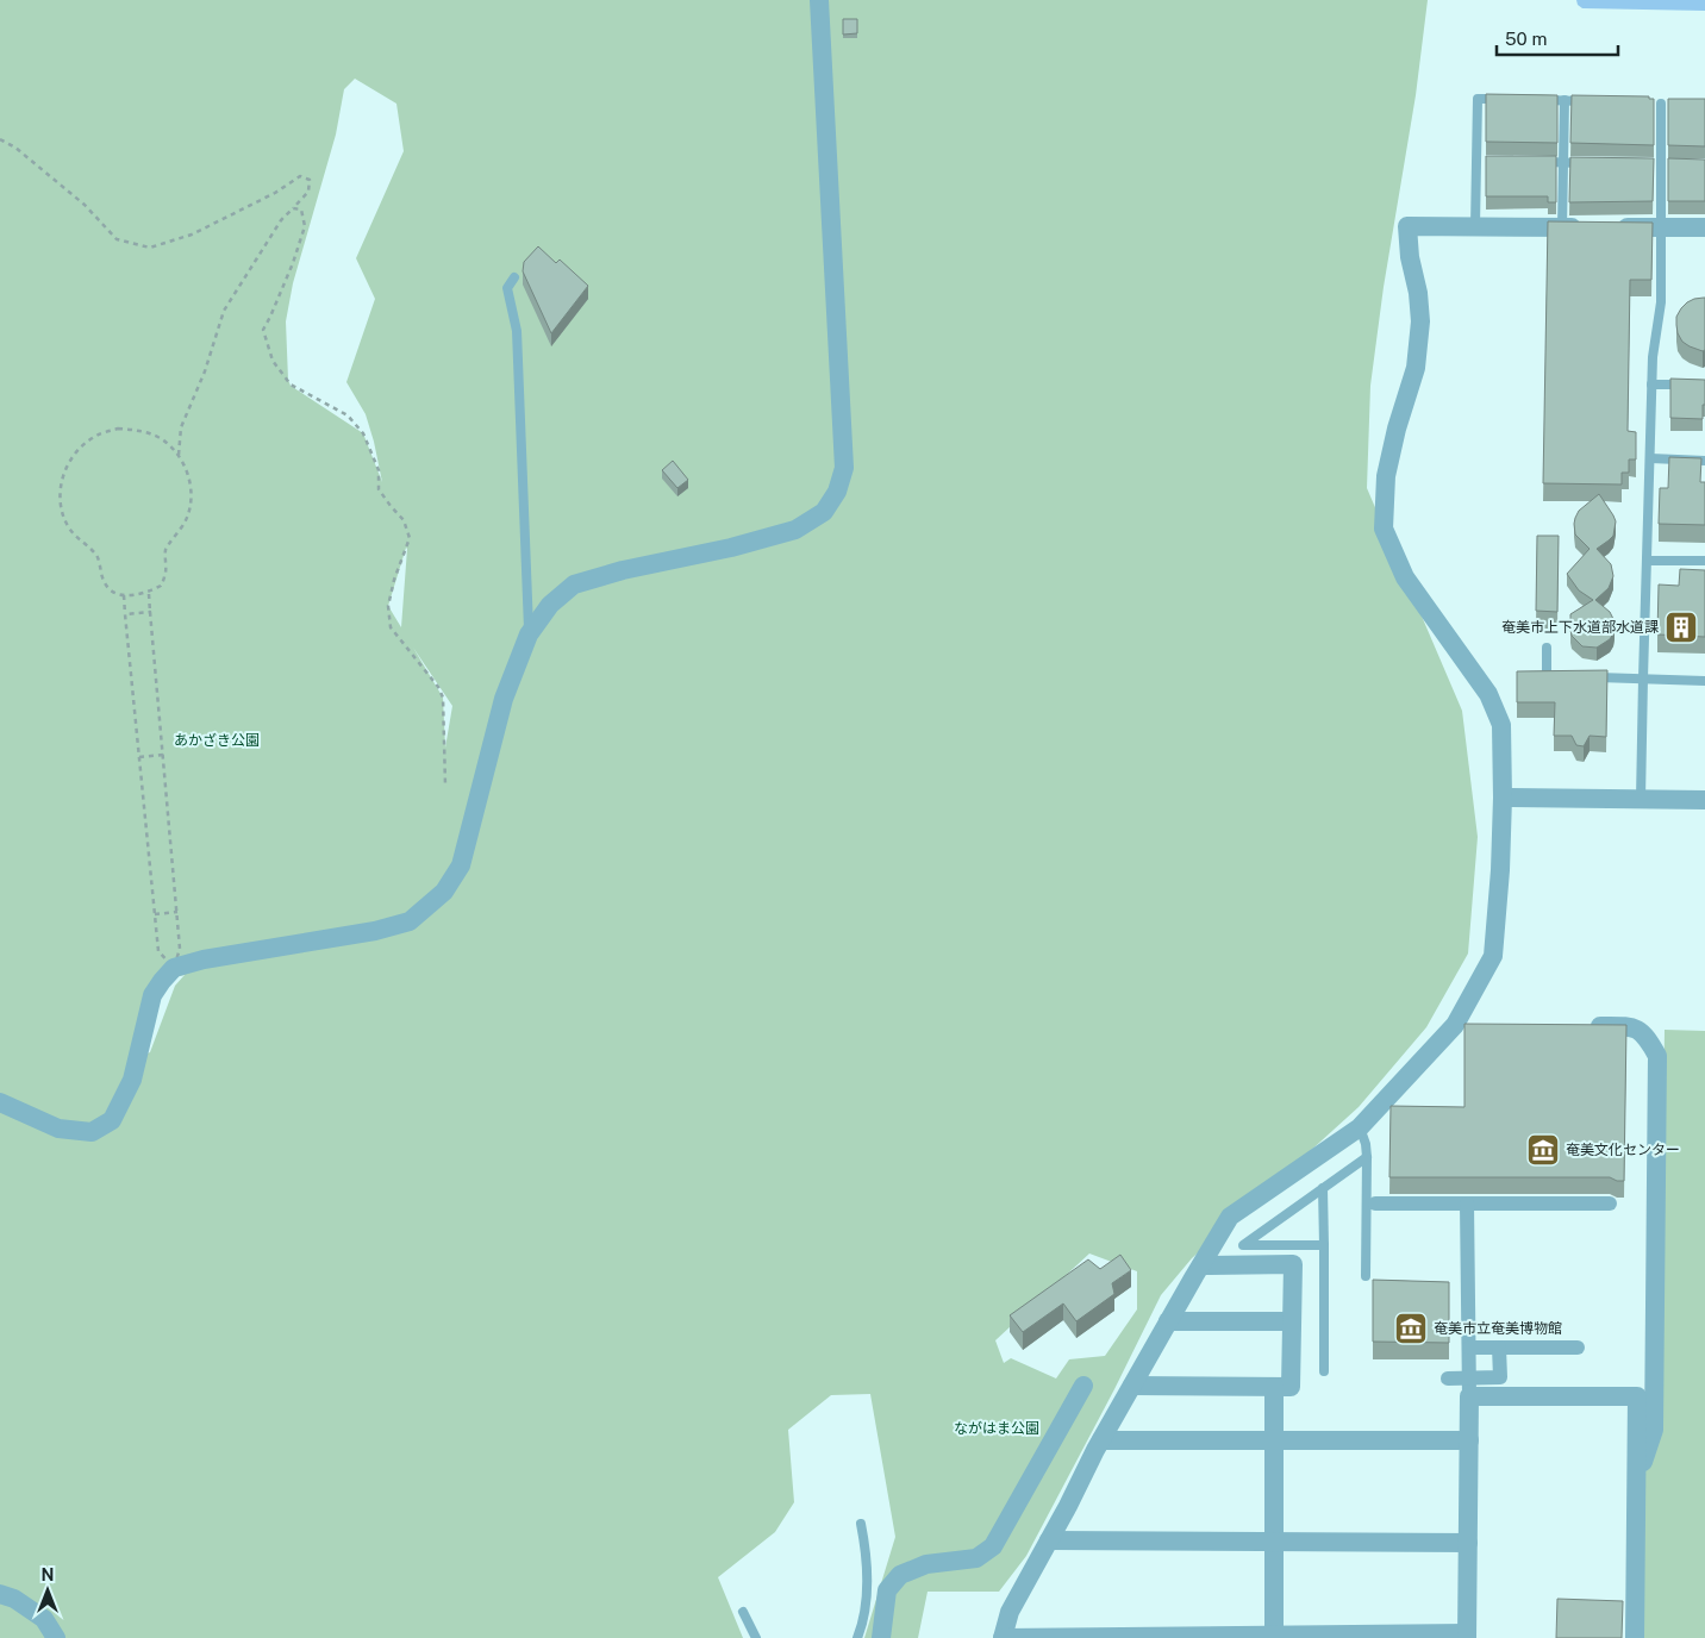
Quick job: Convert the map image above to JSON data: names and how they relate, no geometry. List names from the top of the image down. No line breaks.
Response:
{"parks":["あかざき公園","ながはま公園"],"places":{"building":["奄美市上下水道部水道課"],"museum":["奄美文化センター","奄美市立奄美博物館"]},"scale_bar":"50 m","north":"top"}
